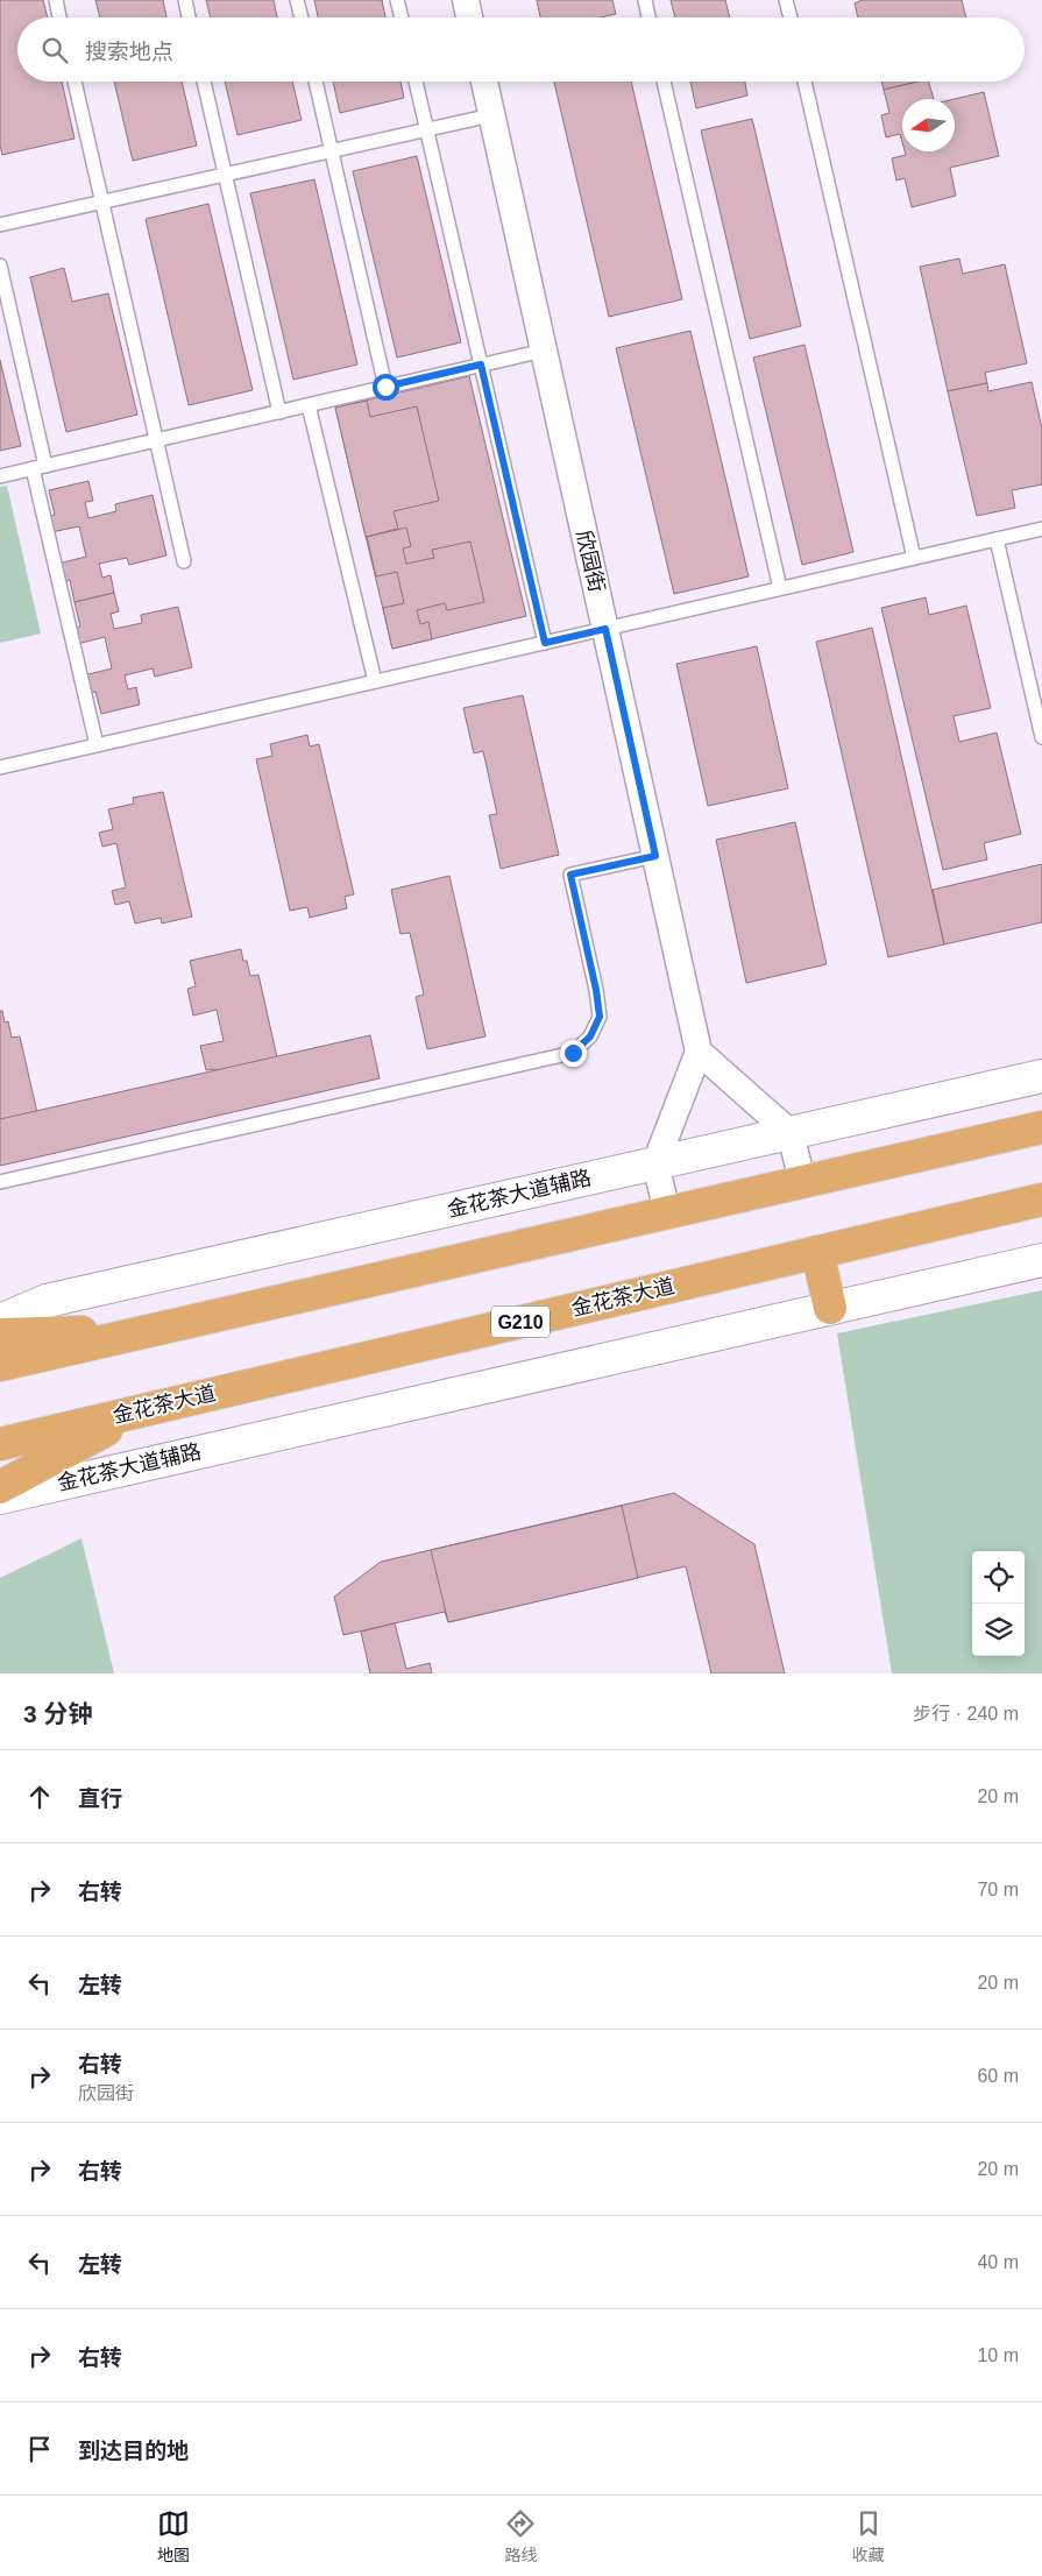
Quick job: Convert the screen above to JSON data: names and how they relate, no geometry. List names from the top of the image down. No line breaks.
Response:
{"streets":{"highway":["金花茶大道","G210"],"street":["欣园街","金花茶大道辅路"]},"north":"left","page":{"search":"搜索地点","heading":["3 分钟","步行 · 240 m"],"list":[["直行","20 m"],["右转","70 m"],["左转","20 m"],["右转","欣园街","60 m"],["右转","20 m"],["左转","40 m"],["右转","10 m"],"到达目的地"],"nav":["地图","路线","收藏"]}}
